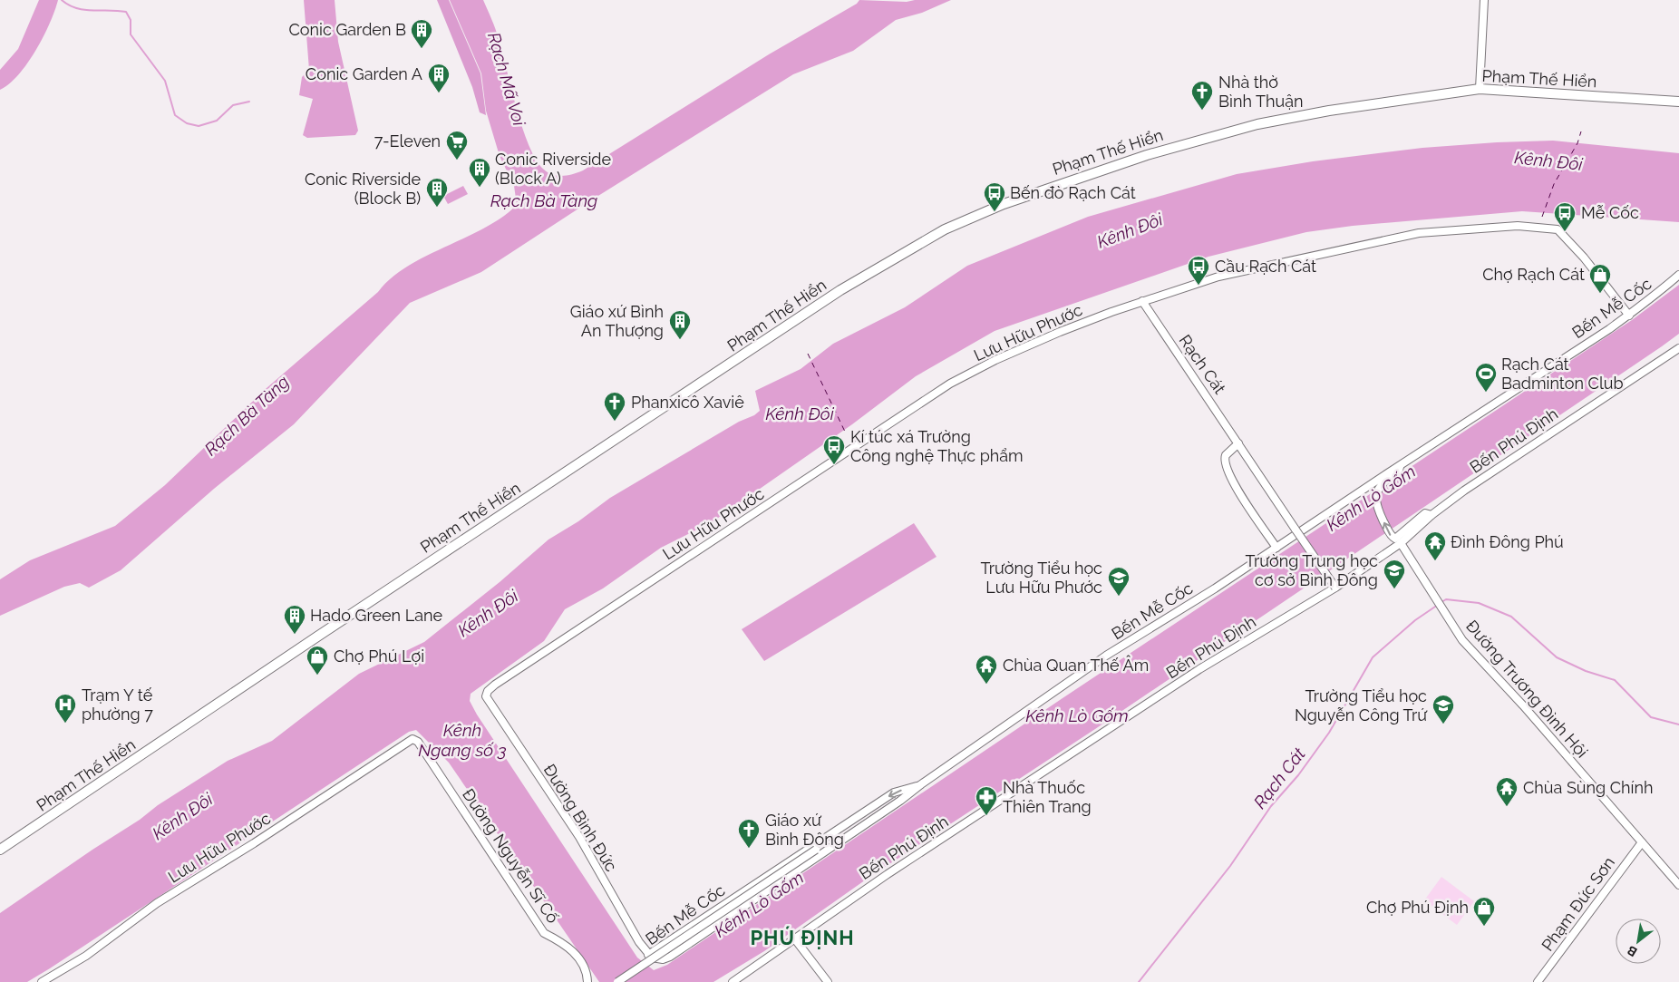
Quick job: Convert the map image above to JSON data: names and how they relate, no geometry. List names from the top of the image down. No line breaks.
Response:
{"streets":{"main road":["Phạm Thế Hiển"],"street":["Bến Mễ Cốc","Lưu Hữu Phước","Rạch Cát","Bến Phú Định","Đường Trương Đình Hội","Đường Bình Đức","Đường Nguyễn Sĩ Cố","Phạm Đức Sơn"]},"crossings":[["Bến Mễ Cốc","Lưu Hữu Phước"],["Bến Mễ Cốc","Bến Phú Định"],["Bến Mễ Cốc","Đường Bình Đức"],["Lưu Hữu Phước","Rạch Cát"],["Lưu Hữu Phước","Đường Bình Đức"],["Lưu Hữu Phước","Đường Nguyễn Sĩ Cố"],["Rạch Cát","Bến Phú Định"],["Bến Phú Định","Đường Trương Đình Hội"],["Đường Trương Đình Hội","Phạm Đức Sơn"]],"districts":["PHÚ ĐỊNH"],"water":["Rạch Mã Voi","Kênh Đôi","Rạch Bà Tàng","Kênh Lò Gốm","Kênh Ngang số 3","Rạch Cát"],"places":{"building":["Conic Garden B","Conic Garden A","Conic Riverside (Block A)","Conic Riverside (Block B)","Giáo xứ Bình An Thượng","Hado Green Lane"],"church":["Nhà thờ Bình Thuận","Phanxicô Xaviê","Giáo xứ Bình Đông"],"supermarket":["7-Eleven"],"bus stop":["Bến đò Rạch Cát","Mễ Cốc","Cầu Rạch Cát","Kí túc xá Trường Công nghệ Thực phẩm"],"shop":["Chợ Rạch Cát","Chợ Phú Lợi","Chợ Phú Định"],"sports":["Rạch Cát Badminton Club"],"temple":["Đình Đông Phú","Chùa Quan Thế Âm","Chùa Sùng Chính"],"school or university":["Trường Trung học cơ sở Bình Đông","Trường Tiểu học Lưu Hữu Phước","Trường Tiểu học Nguyễn Công Trứ"],"hospital":["Trạm Y tế phường 7"],"pharmacy":["Nhà Thuốc Thiên Trang"]},"north":"bottom left"}
